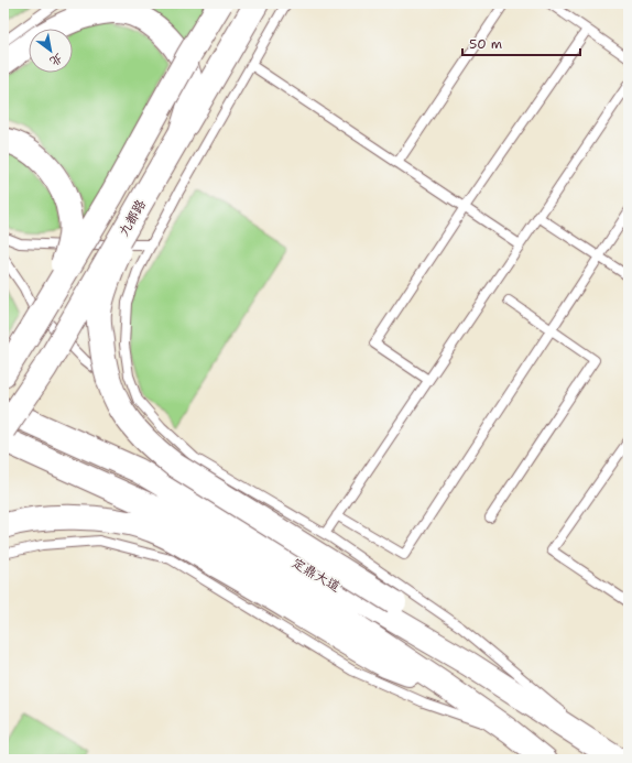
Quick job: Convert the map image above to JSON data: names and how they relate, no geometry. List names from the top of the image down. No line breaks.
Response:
{"streets":{"main road":["九都路","定鼎大道"]},"scale_bar":"50 m","north":"bottom right"}
